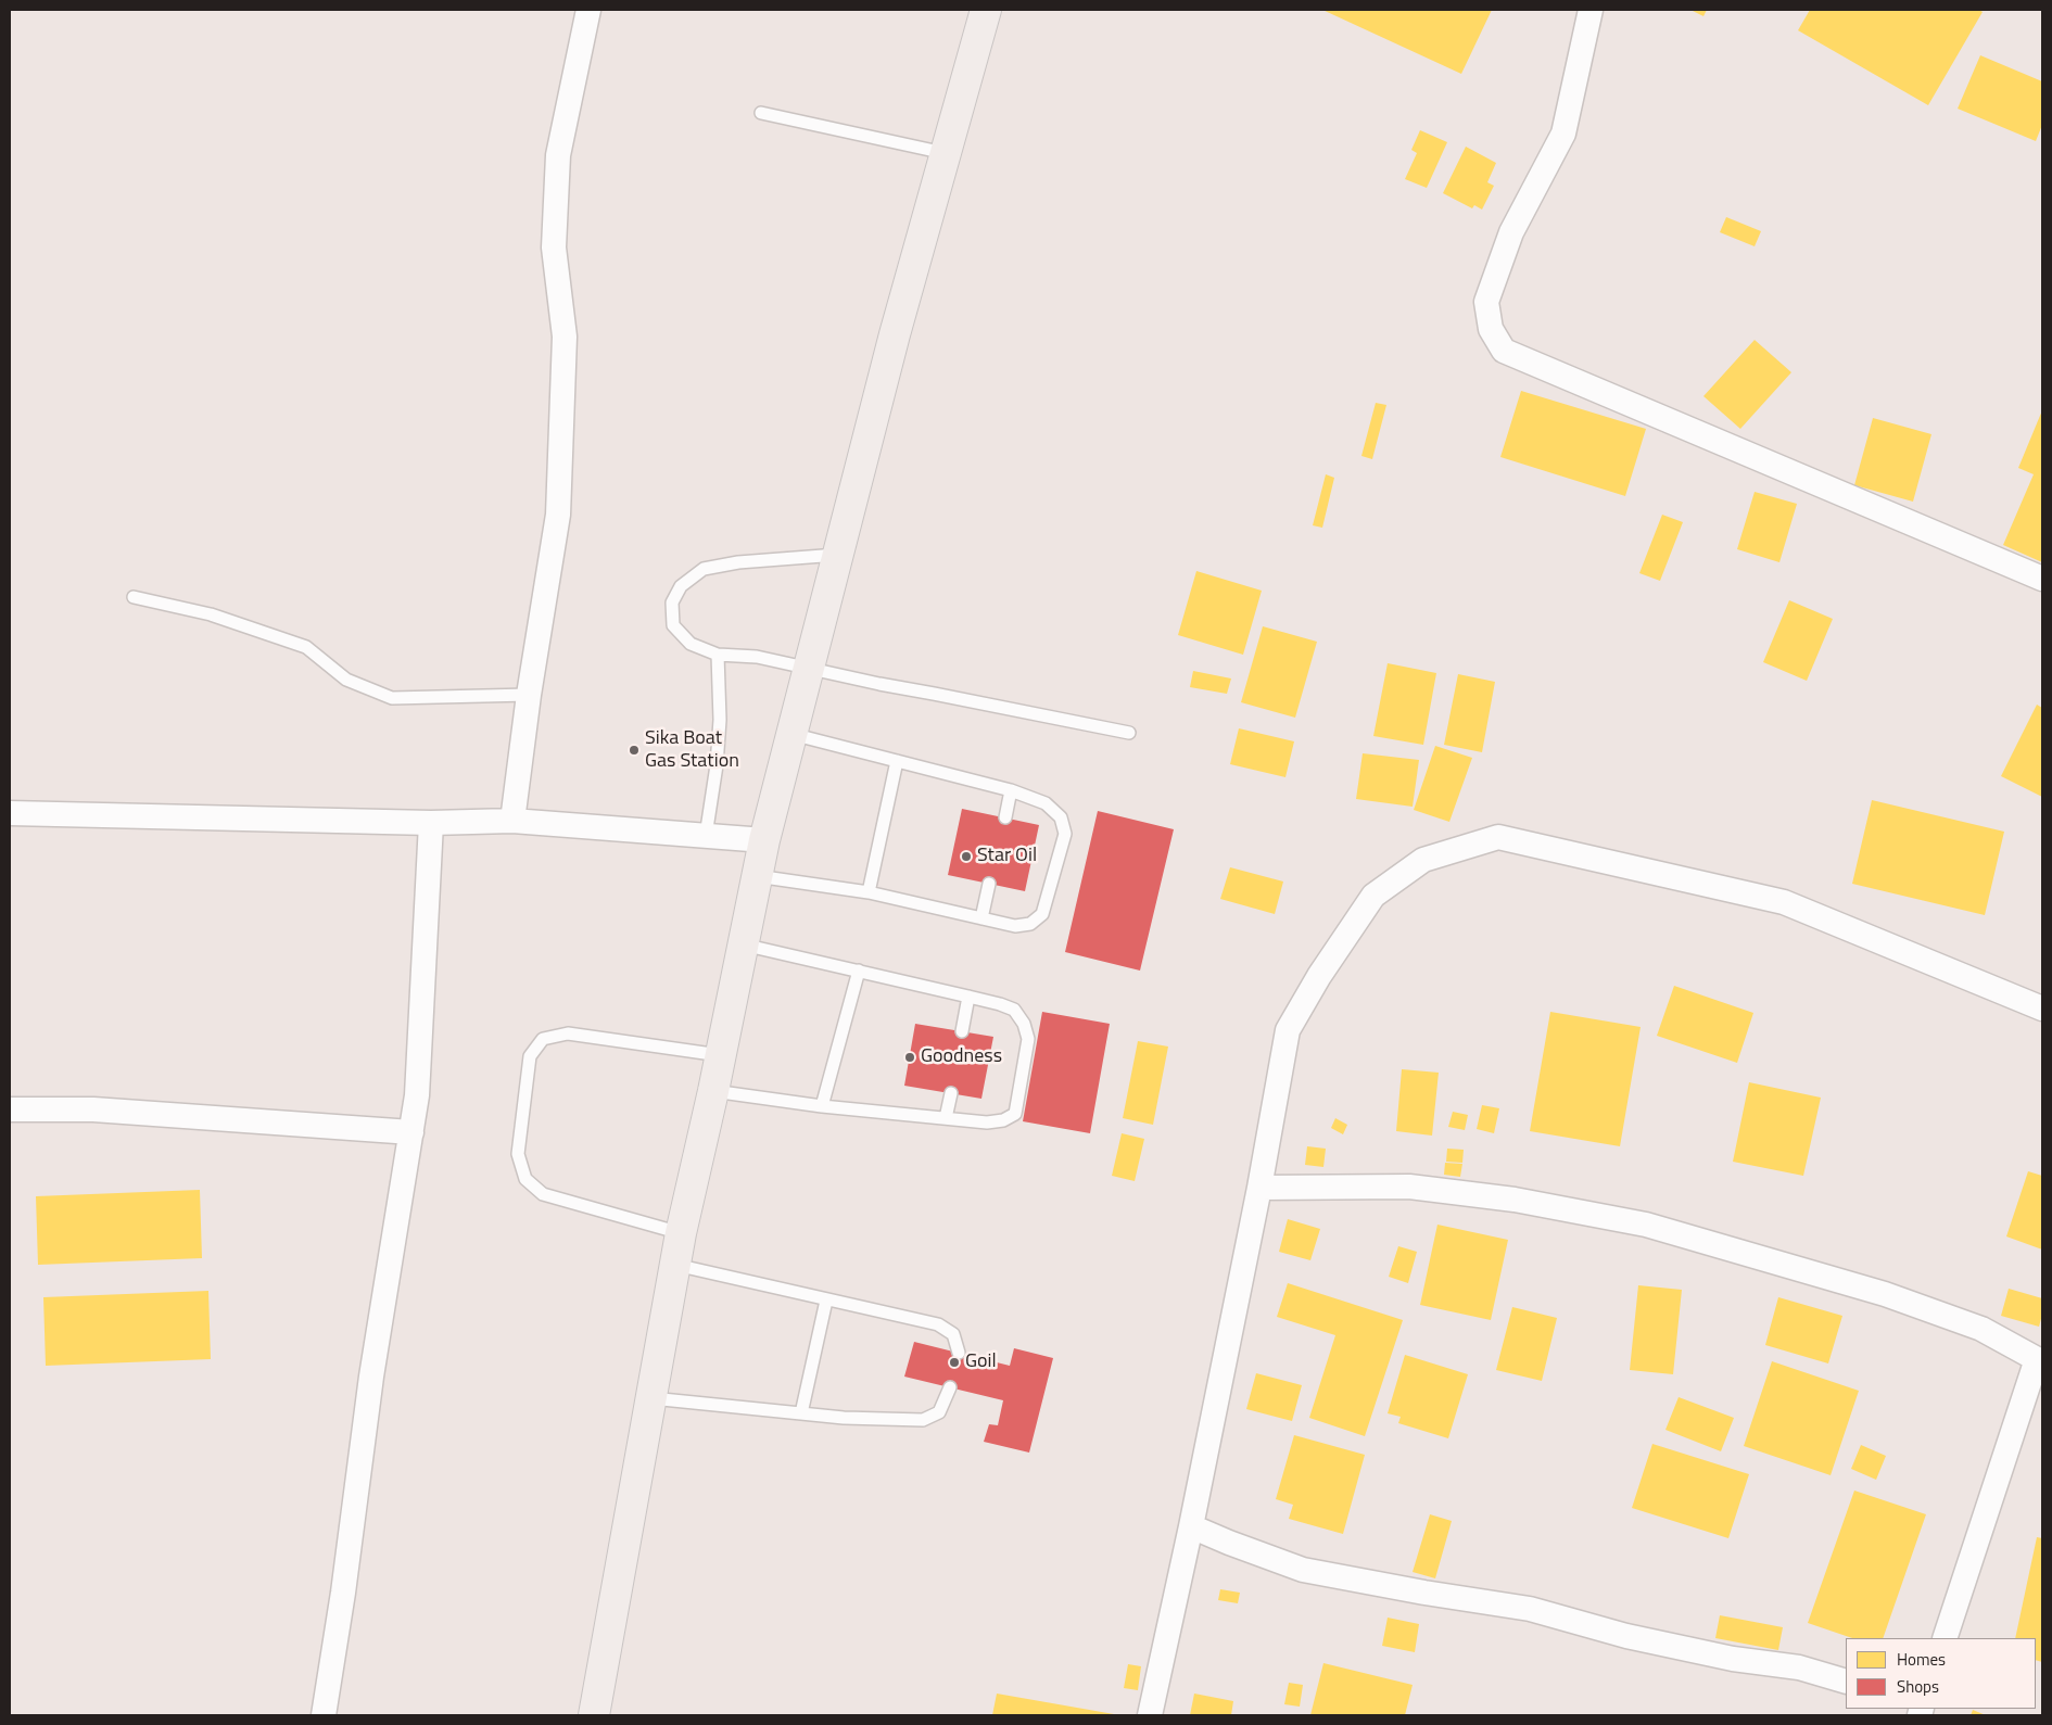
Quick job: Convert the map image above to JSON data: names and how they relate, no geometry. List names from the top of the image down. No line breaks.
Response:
{"places":["Sika Boat Gas Station","Star Oil","Goodness","Goil"],"legend":["Homes","Shops"]}
